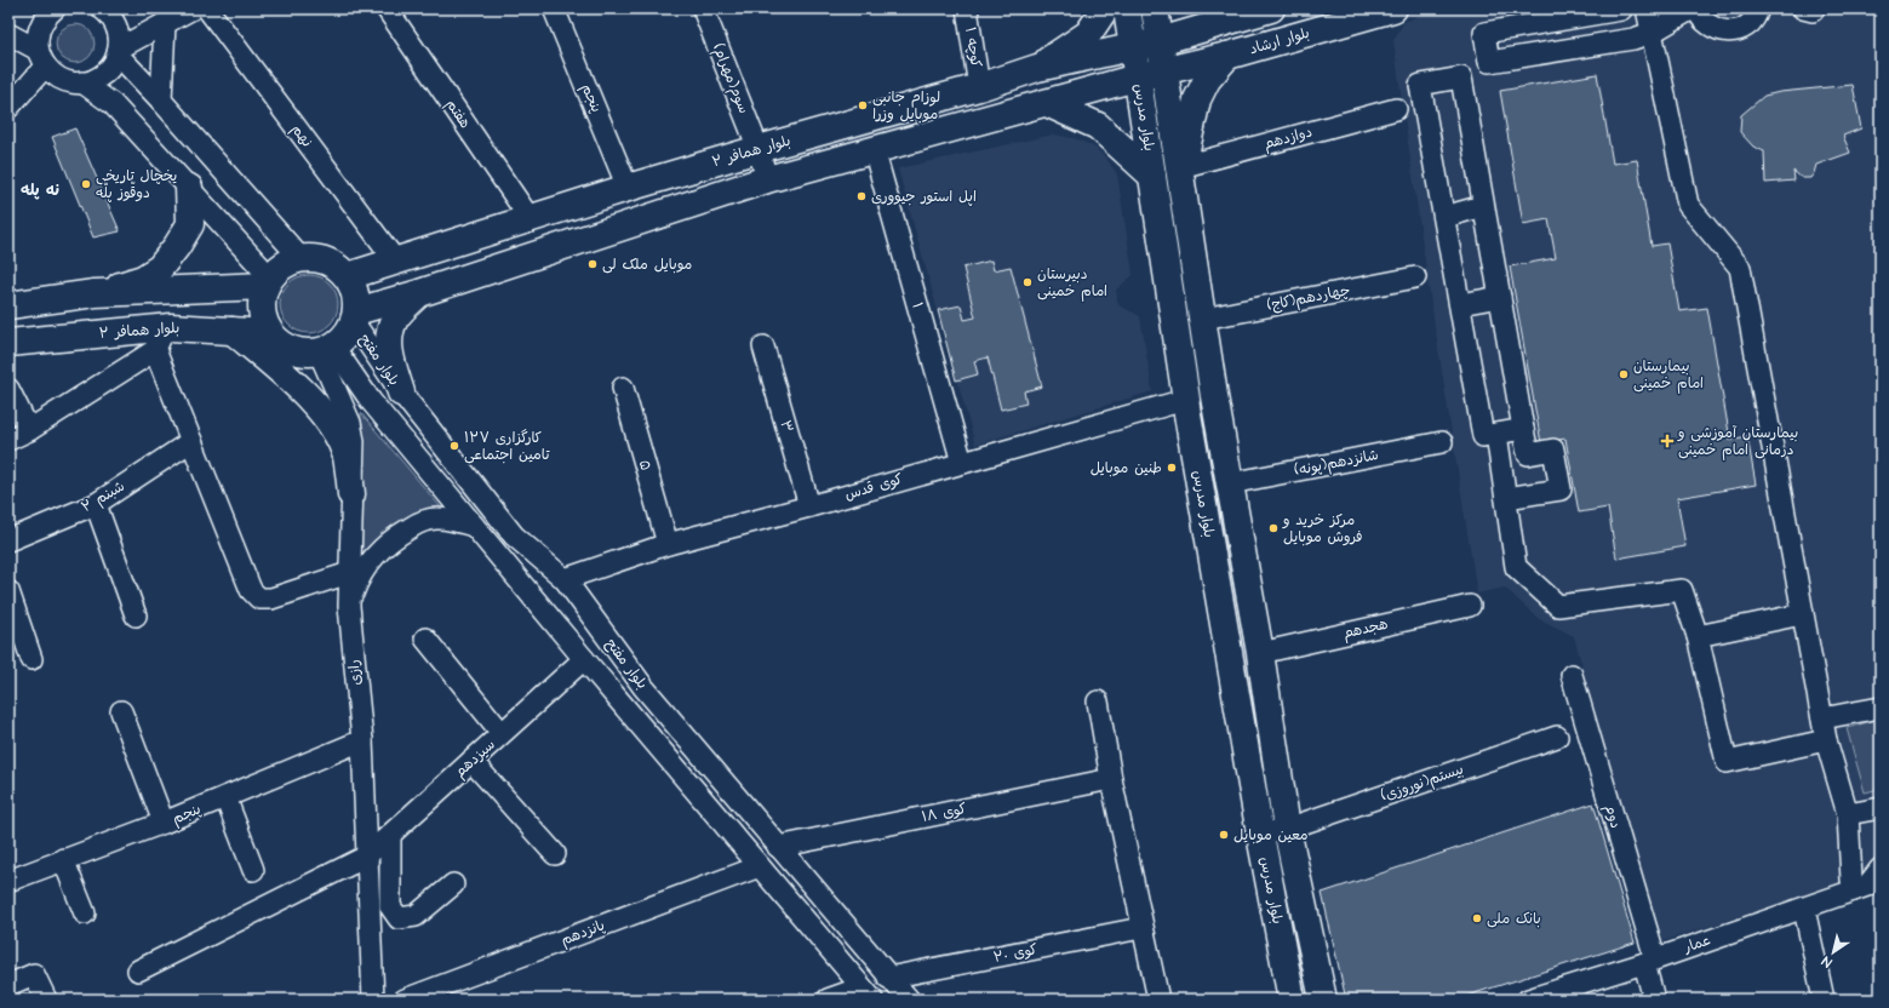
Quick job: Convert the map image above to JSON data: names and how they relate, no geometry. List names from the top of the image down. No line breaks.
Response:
{"streets":{"main road":["بلوار ارشاد","بلوار مدرس","بلوار همافر ۲"],"street":["کوچه ۱","سوم(مهرام)","پنجم","هفتم","نهم","دوازدهم","چهاردهم(کاج)","۱","بلوار مفتح","۳","شانزدهم(پونه)","۵","کوی قدس","شبنم ۲","هجدهم","رازی","سیزدهم","بیستم(نوروزی)","کوی ۱۸","دوم","پانزدهم","عمار","کوی ۲۰"]},"crossings":[["بلوار ارشاد","بلوار مدرس"],["کوچه ۱","بلوار همافر ۲"],["سوم(مهرام)","بلوار همافر ۲"],["پنجم","بلوار همافر ۲"],["پنجم","رازی"],["هفتم","بلوار همافر ۲"],["بلوار مدرس","دوازدهم"],["بلوار مدرس","بلوار همافر ۲"],["بلوار مدرس","چهاردهم(کاج)"],["بلوار مدرس","شانزدهم(پونه)"],["بلوار مدرس","کوی قدس"],["بلوار مدرس","هجدهم"],["بلوار مدرس","بیستم(نوروزی)"],["نهم","بلوار همافر ۲"],["بلوار همافر ۲","بلوار مفتح"],["بلوار همافر ۲","رازی"],["۱","کوی قدس"],["بلوار مفتح","کوی قدس"],["بلوار مفتح","رازی"],["بلوار مفتح","سیزدهم"],["بلوار مفتح","کوی ۱۸"],["بلوار مفتح","پانزدهم"],["بلوار مفتح","کوی ۲۰"],["۳","کوی قدس"],["۵","کوی قدس"],["رازی","سیزدهم"],["دوم","عمار"]],"districts":["نه پله"],"places":{"other":["لوزام جانبی موبایل وزرا","یخچال تاریخی دوقّوز پلّه","اپل استور جيووری","موبایل ملک لی","دبیرستان امام خمینی","بیمارستان امام خمینی","کارگزاری ۱۲۷ تامین اجتماعی","طنین موبایل","مرکز خرید و فروش موبایل","معین موبایل","بانک ملی"],"health":["بیمارستان آموزشی و درمانی امام خمینی"]},"north":"bottom left"}
